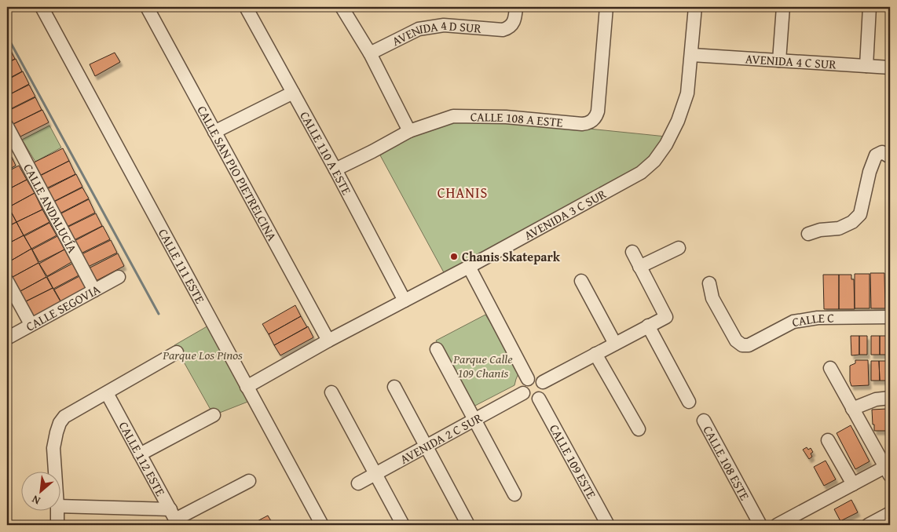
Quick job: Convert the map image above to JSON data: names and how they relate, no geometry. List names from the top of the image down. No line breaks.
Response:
{"streets":{"street":["AVENIDA 4 D SUR","AVENIDA 4 C SUR","CALLE 108 A ESTE","CALLE 110 A ESTE","CALLE SAN PIO PIETRELCINA","CALLE ANDALUCÍA","AVENIDA 3 C SUR","CALLE 111 ESTE","CALLE SEGOVIA","CALLE C","AVENIDA 2 C SUR","CALLE 112 ESTE","CALLE 109 ESTE","CALLE 108 ESTE"]},"crossings":[["AVENIDA 4 C SUR","AVENIDA 3 C SUR"],["CALLE 108 A ESTE","CALLE 110 A ESTE"],["CALLE 110 A ESTE","AVENIDA 3 C SUR"],["CALLE SAN PIO PIETRELCINA","AVENIDA 3 C SUR"],["CALLE ANDALUCÍA","CALLE SEGOVIA"],["AVENIDA 3 C SUR","CALLE 111 ESTE"],["AVENIDA 2 C SUR","CALLE 109 ESTE"]],"districts":["CHANIS"],"parks":["Parque Los Pinos","Parque Calle 109 Chanis"],"places":["Chanis Skatepark"],"north":"bottom left"}
